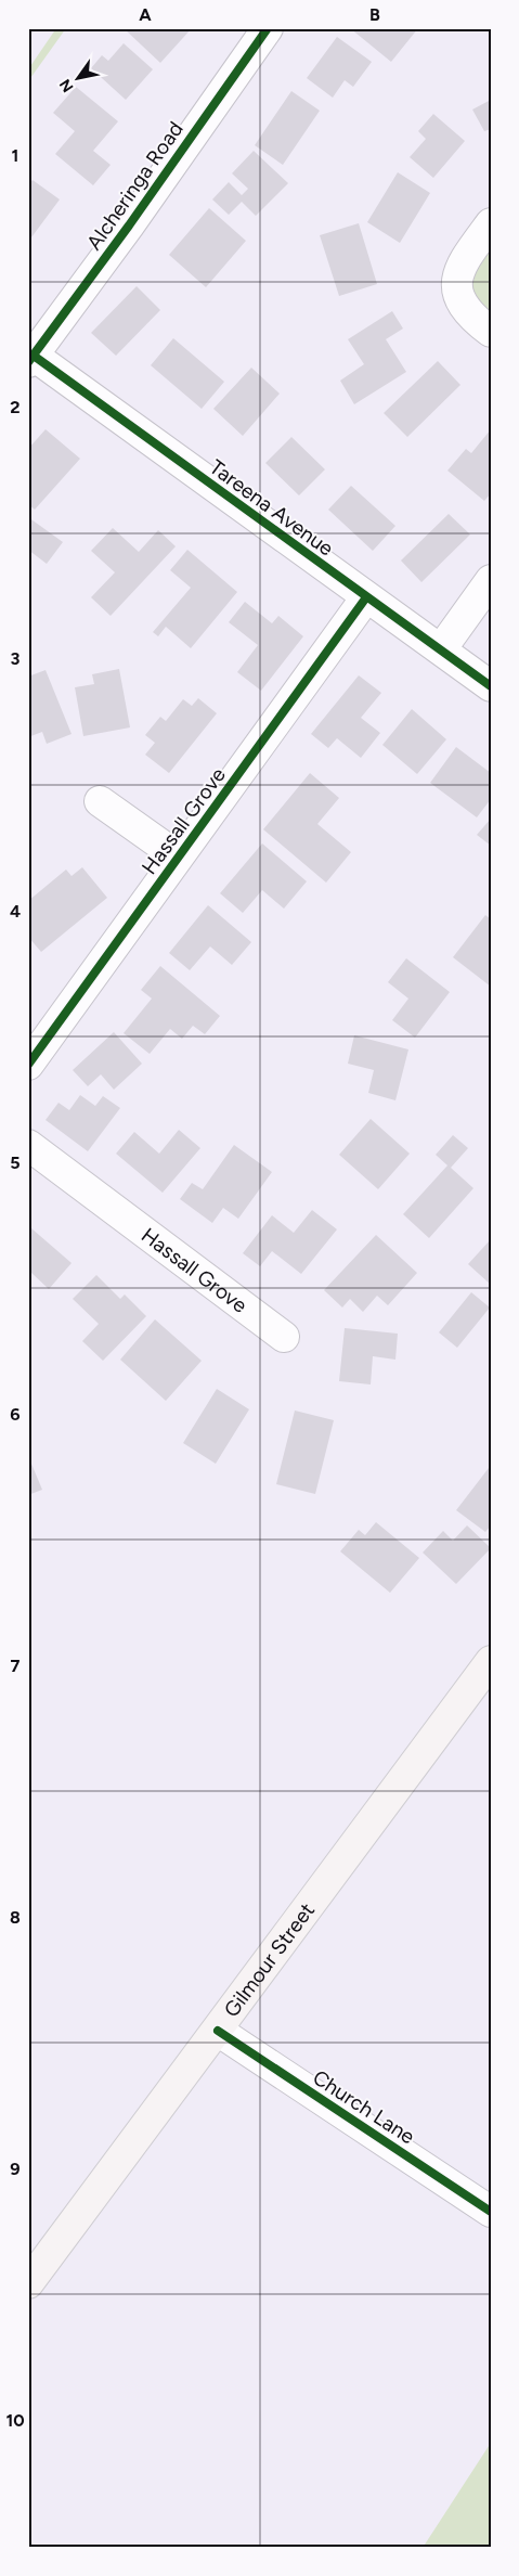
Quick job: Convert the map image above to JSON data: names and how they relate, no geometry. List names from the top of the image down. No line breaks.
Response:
{"streets":{"main road":["Gilmour Street"],"street":["Alcheringa Road","Tareena Avenue","Hassall Grove","Church Lane"]},"crossings":[["Alcheringa Road","Tareena Avenue"],["Tareena Avenue","Hassall Grove"],["Gilmour Street","Church Lane"]],"north":"bottom left","grid":{"columns":["A","B"],"rows":["1","2","3","4","5","6","7","8","9","10"]}}
